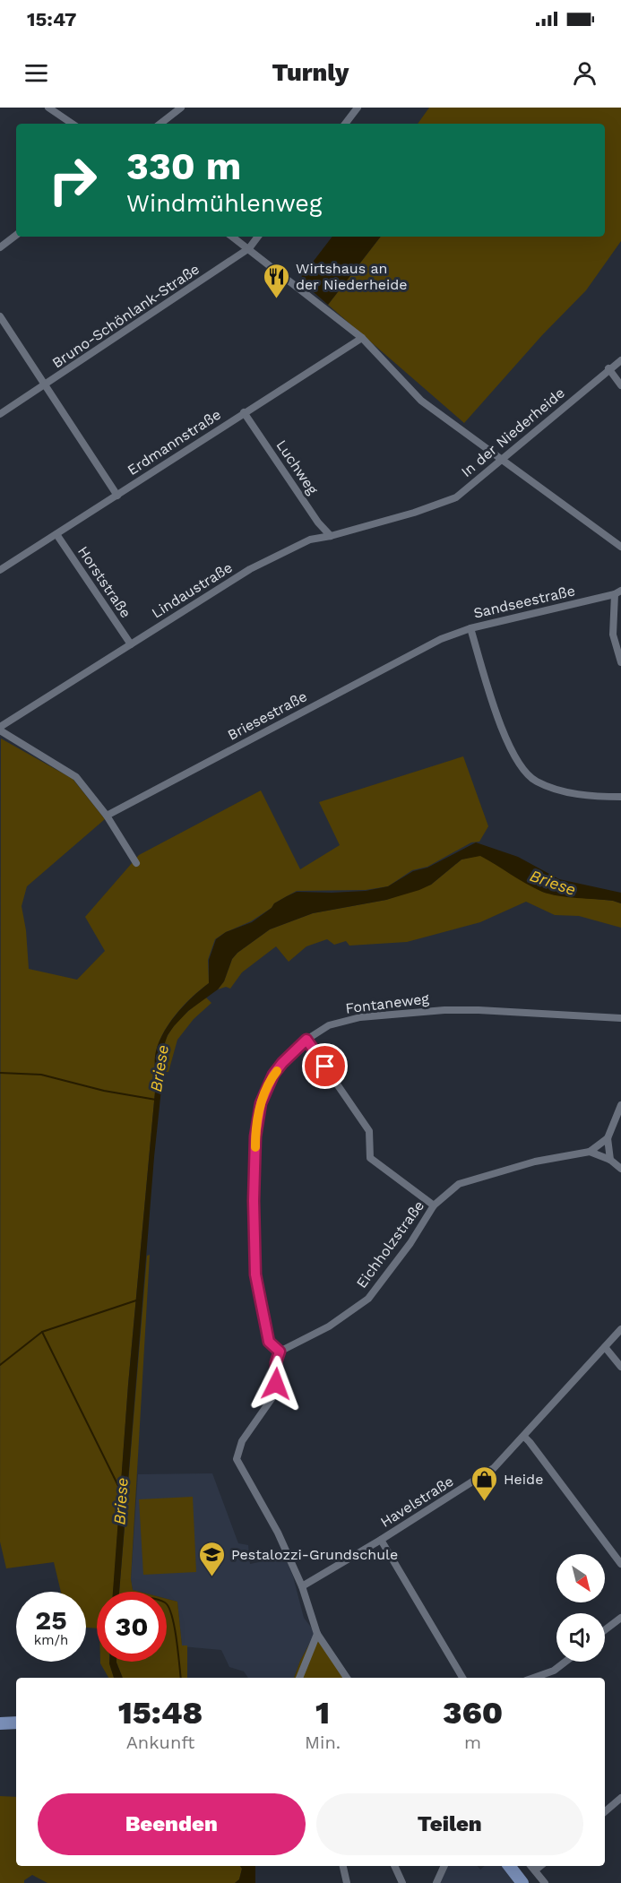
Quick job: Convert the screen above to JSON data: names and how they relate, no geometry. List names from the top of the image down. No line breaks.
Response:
{"streets":{"street":["Bruno-Schönlank-Straße","In der Niederheide","Erdmannstraße","Luchweg","Horststraße","Lindaustraße","Sandseestraße","Briesestraße","Fontaneweg","Eichholzstraße","Havelstraße"]},"crossings":[["In der Niederheide","Lindaustraße"],["Erdmannstraße","Luchweg"],["Erdmannstraße","Horststraße"],["Luchweg","Lindaustraße"],["Horststraße","Lindaustraße"],["Sandseestraße","Briesestraße"],["Fontaneweg","Eichholzstraße"]],"water":["Briese"],"places":{"restaurant":["Wirtshaus an der Niederheide"],"shop":["Heide"],"school or university":["Pestalozzi-Grundschule"]},"north":"bottom right","page":{"status":"15:47","header":"Turnly","turn":["330 m","Windmühlenweg"],"speed":"25 km/h","limit":"30","eta":["15:48","Ankunft","1","Min.","360","m"],"buttons":["Beenden","Teilen"]}}
